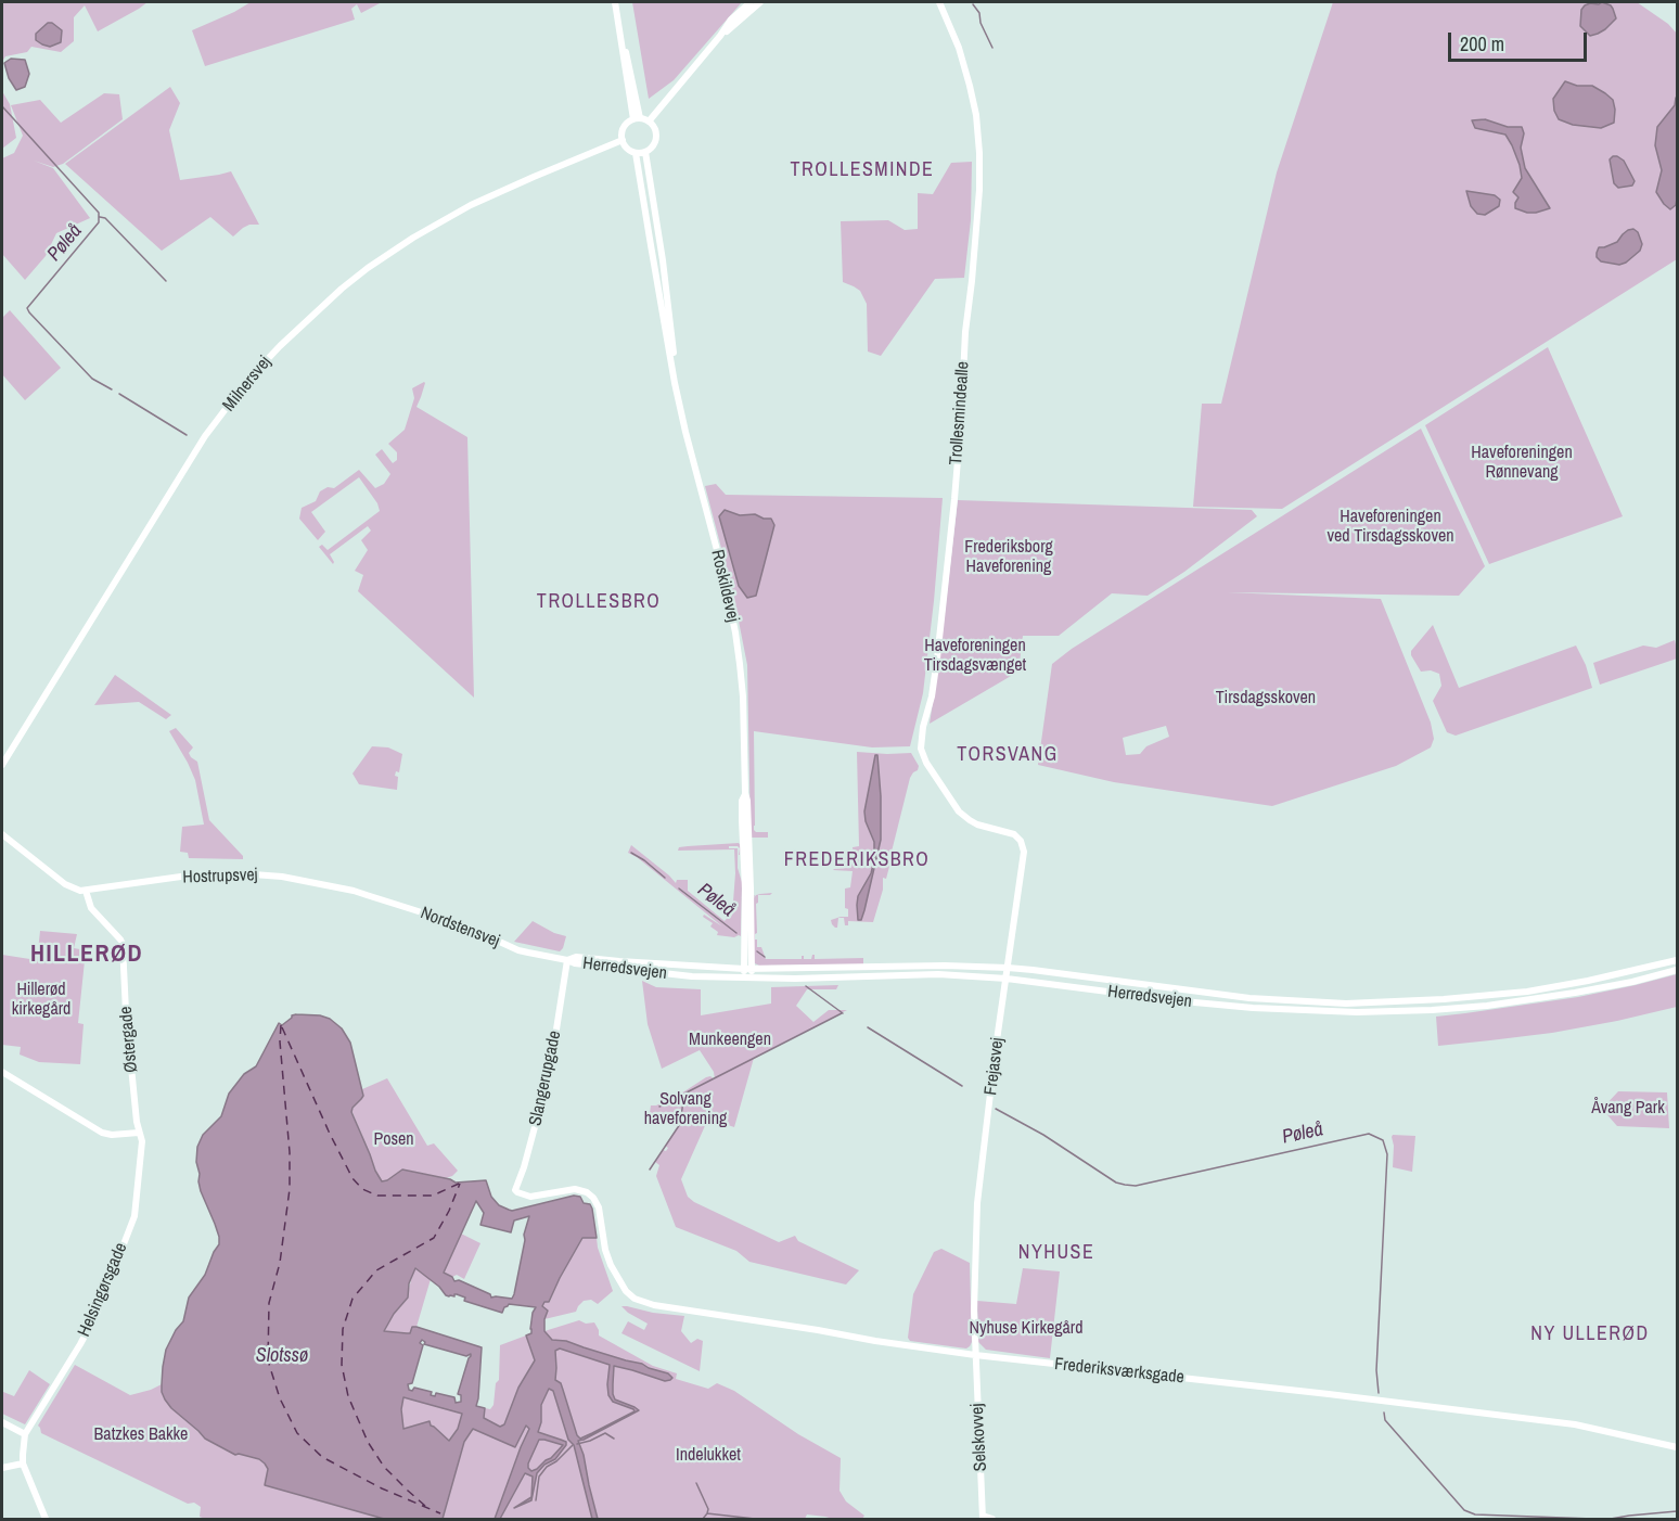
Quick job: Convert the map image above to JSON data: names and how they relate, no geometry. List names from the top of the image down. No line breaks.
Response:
{"streets":{"street":["Milnersvej","Trollesmindealle","Roskildevej","Hostrupsvej","Nordstensvej","Herredsvejen","Østergade","Frejasvej","Slangerupgade","Helsingørsgade","Frederiksværksgade","Selskovvej"]},"crossings":[["Milnersvej","Roskildevej"],["Trollesmindealle","Frejasvej"],["Roskildevej","Herredsvejen"],["Hostrupsvej","Nordstensvej"],["Hostrupsvej","Østergade"],["Nordstensvej","Herredsvejen"],["Nordstensvej","Slangerupgade"],["Herredsvejen","Frejasvej"],["Herredsvejen","Slangerupgade"],["Østergade","Helsingørsgade"],["Frejasvej","Frederiksværksgade"],["Frejasvej","Selskovvej"],["Slangerupgade","Frederiksværksgade"],["Frederiksværksgade","Selskovvej"]],"districts":["TROLLESMINDE","TROLLESBRO","TORSVANG","FREDERIKSBRO","HILLERØD","NYHUSE","NY ULLERØD"],"water":["Pøleå","Slotssø"],"parks":["Haveforeningen Rønnevang","Haveforeningen ved Tirsdagsskoven","Frederiksborg Haveforening","Haveforeningen Tirsdagsvænget","Tirsdagsskoven","Hillerød kirkegård","Munkeengen","Solvang haveforening","Åvang Park","Posen","Nyhuse Kirkegård","Batzkes Bakke","Indelukket"],"scale_bar":"200 m"}
